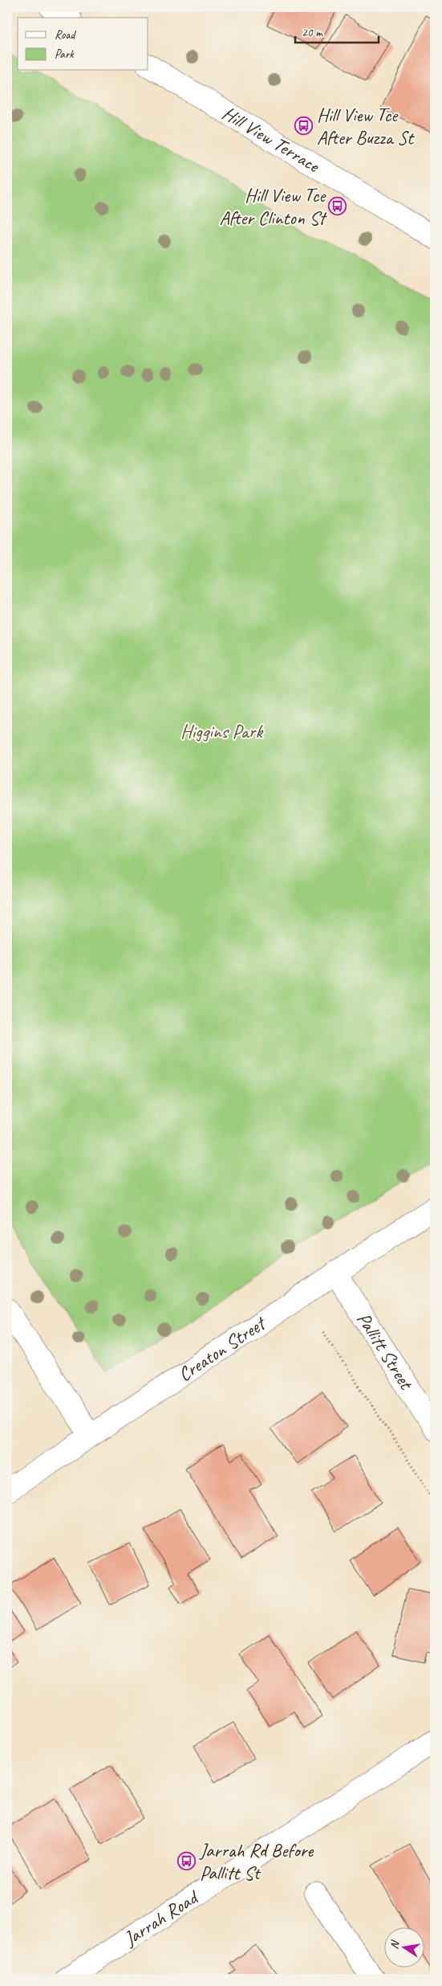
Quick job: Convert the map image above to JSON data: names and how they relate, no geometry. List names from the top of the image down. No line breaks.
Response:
{"streets":{"street":["Hill View Terrace","Creaton Street","Pallitt Street","Jarrah Road"]},"crossings":[["Creaton Street","Pallitt Street"]],"parks":["Higgins Park"],"places":{"bus stop":["Hill View Tce After Buzza St","Hill View Tce After Clinton St","Jarrah Rd Before Pallitt St"]},"legend":["Road","Park"],"scale_bar":"20 m","north":"left"}
